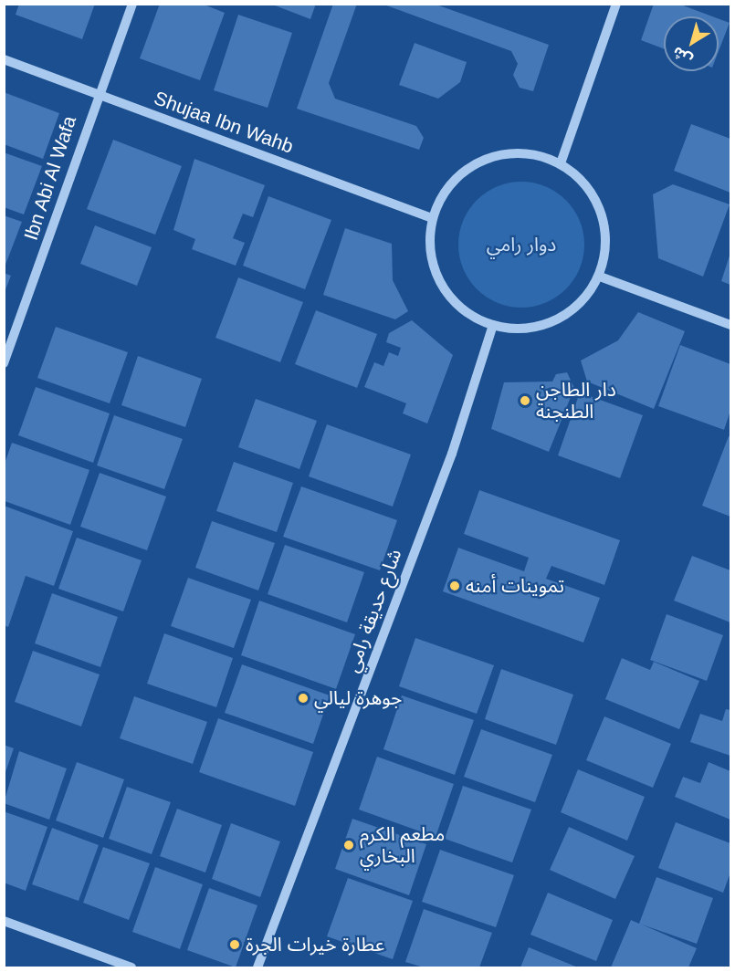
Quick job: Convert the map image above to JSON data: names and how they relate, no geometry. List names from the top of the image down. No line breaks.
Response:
{"streets":{"street":["Shujaa Ibn Wahb","Ibn Abi Al Wafa","شارع حديقة رامي"]},"crossings":[["Shujaa Ibn Wahb","Ibn Abi Al Wafa"],["Shujaa Ibn Wahb","شارع حديقة رامي"]],"parks":["دوار رامي"],"places":["دار الطاجن الطنجنة","تموينات أمنه","جوهرة ليالي","مطعم الكرم البخاري","عطارة خيرات الجرة"],"north":"bottom left"}
